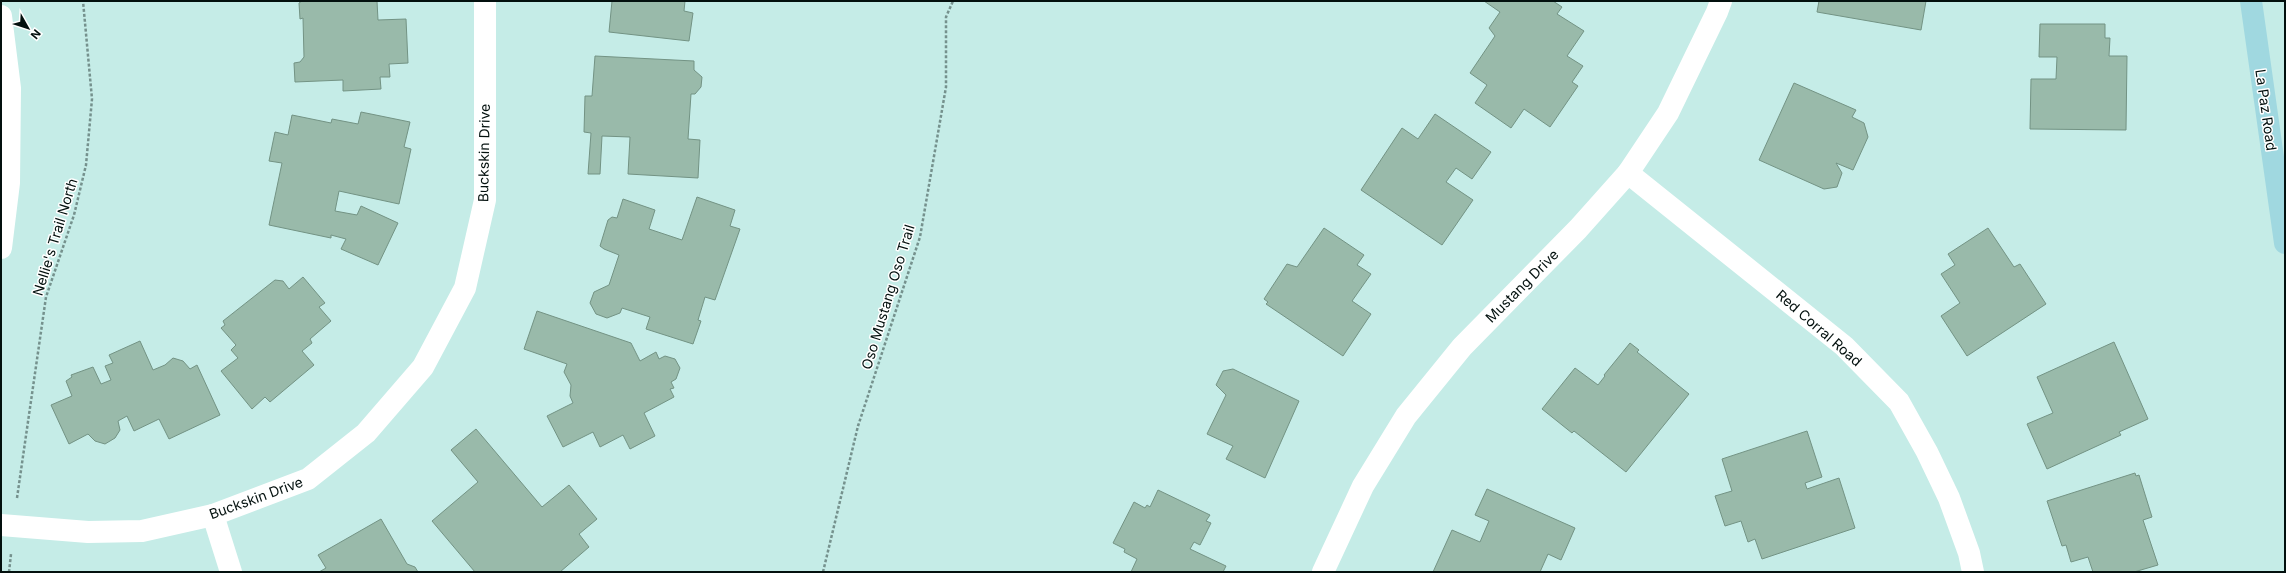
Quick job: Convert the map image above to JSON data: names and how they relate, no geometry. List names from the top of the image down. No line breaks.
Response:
{"streets":{"main road":["La Paz Road"],"street":["Buckskin Drive","Mustang Drive","Red Corral Road"],"path":["Nellie's Trail North","Oso Mustang Oso Trail"]},"crossings":[["Mustang Drive","Red Corral Road"]],"north":"bottom right"}
